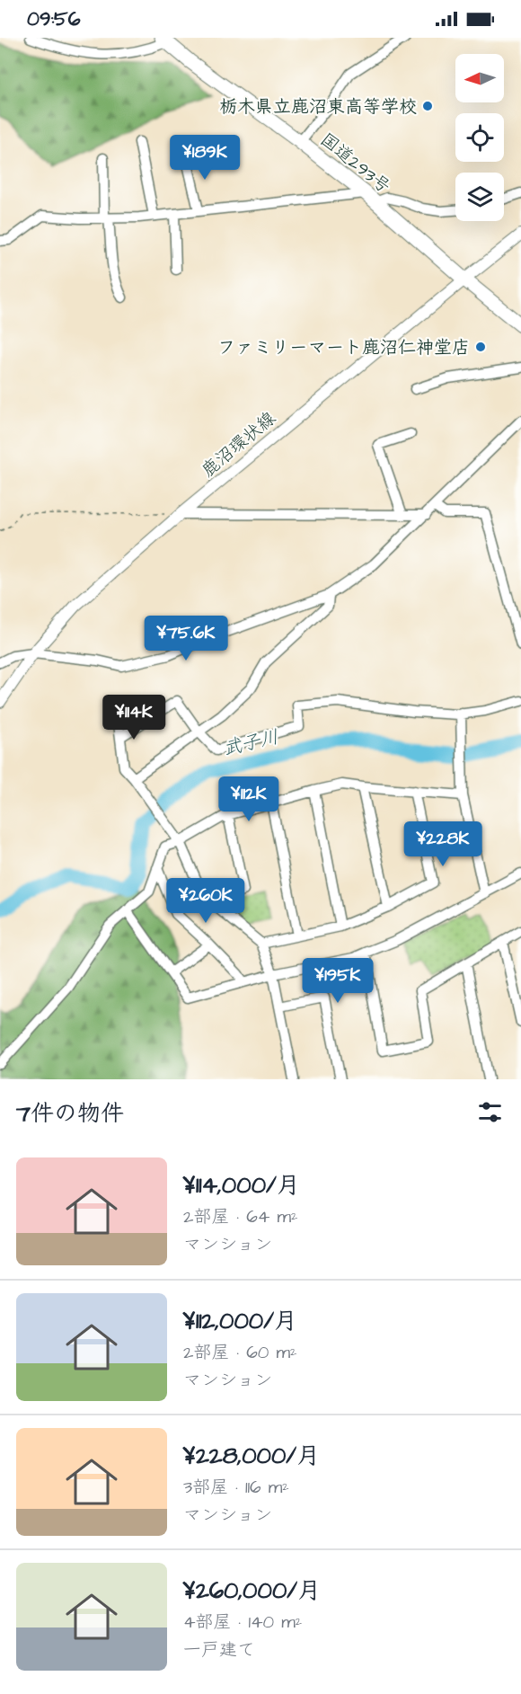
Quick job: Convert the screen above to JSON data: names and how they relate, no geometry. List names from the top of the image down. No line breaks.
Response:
{"streets":{"highway":["国道293号"],"main road":["鹿沼環状線"]},"crossings":[["国道293号","鹿沼環状線"]],"water":["武子川"],"places":["栃木県立鹿沼東高等学校","ファミリーマート鹿沼仁神堂店"],"north":"left","page":{"status":"09:56","price":["¥189K","¥75.6K","¥114K","¥112K","¥228K","¥260K","¥195K"],"heading":"7件の物件","list":[{"name":"¥114,000/月","note":"2部屋 · 64 m² · マンション"},{"name":"¥112,000/月","note":"2部屋 · 60 m² · マンション"},{"name":"¥228,000/月","note":"3部屋 · 116 m² · マンション"},{"name":"¥260,000/月","note":"4部屋 · 140 m² · 一戸建て"}]}}
